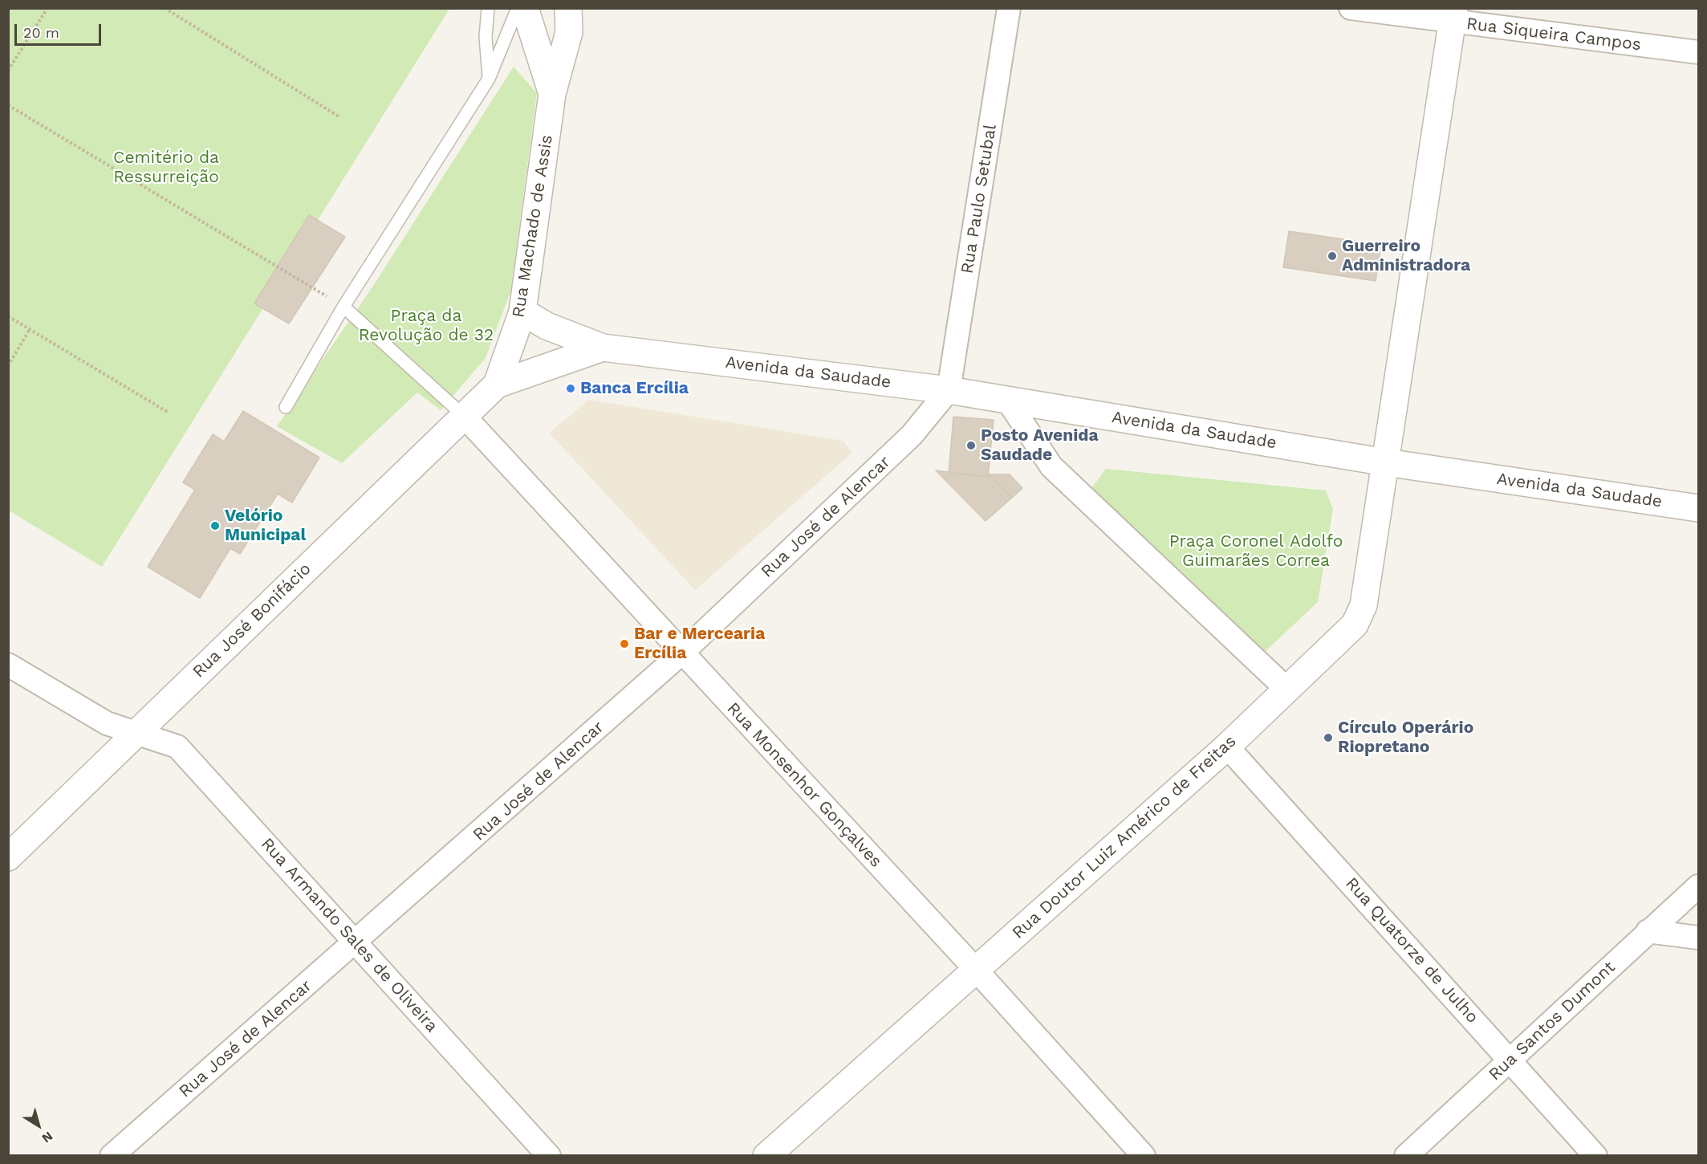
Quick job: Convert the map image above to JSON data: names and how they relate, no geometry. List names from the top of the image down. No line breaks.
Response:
{"streets":{"street":["Rua Siqueira Campos","Rua Paulo Setubal","Rua Machado de Assis","Avenida da Saudade","Rua José de Alencar","Rua José Bonifácio","Rua Monsenhor Gonçalves","Rua Doutor Luiz Américo de Freitas","Rua Armando Sales de Oliveira","Rua Quatorze de Julho","Rua Santos Dumont"]},"crossings":[["Rua Siqueira Campos","Rua Doutor Luiz Américo de Freitas"],["Rua Paulo Setubal","Avenida da Saudade"],["Rua Paulo Setubal","Rua José de Alencar"],["Rua Machado de Assis","Avenida da Saudade"],["Rua Machado de Assis","Rua José Bonifácio"],["Avenida da Saudade","Rua José de Alencar"],["Avenida da Saudade","Rua José Bonifácio"],["Avenida da Saudade","Rua Doutor Luiz Américo de Freitas"],["Rua José de Alencar","Rua Monsenhor Gonçalves"],["Rua José de Alencar","Rua Armando Sales de Oliveira"],["Rua José Bonifácio","Rua Monsenhor Gonçalves"],["Rua José Bonifácio","Rua Armando Sales de Oliveira"],["Rua Monsenhor Gonçalves","Rua Doutor Luiz Américo de Freitas"],["Rua Doutor Luiz Américo de Freitas","Rua Quatorze de Julho"],["Rua Quatorze de Julho","Rua Santos Dumont"]],"parks":["Cemitério da Ressurreição","Praça da Revolução de 32","Praça Coronel Adolfo Guimarães Correa"],"places":["Guerreiro Administradora","Banca Ercília","Posto Avenida Saudade","Velório Municipal","Bar e Mercearia Ercília","Círculo Operário Riopretano"],"scale_bar":"20 m","north":"bottom right"}
